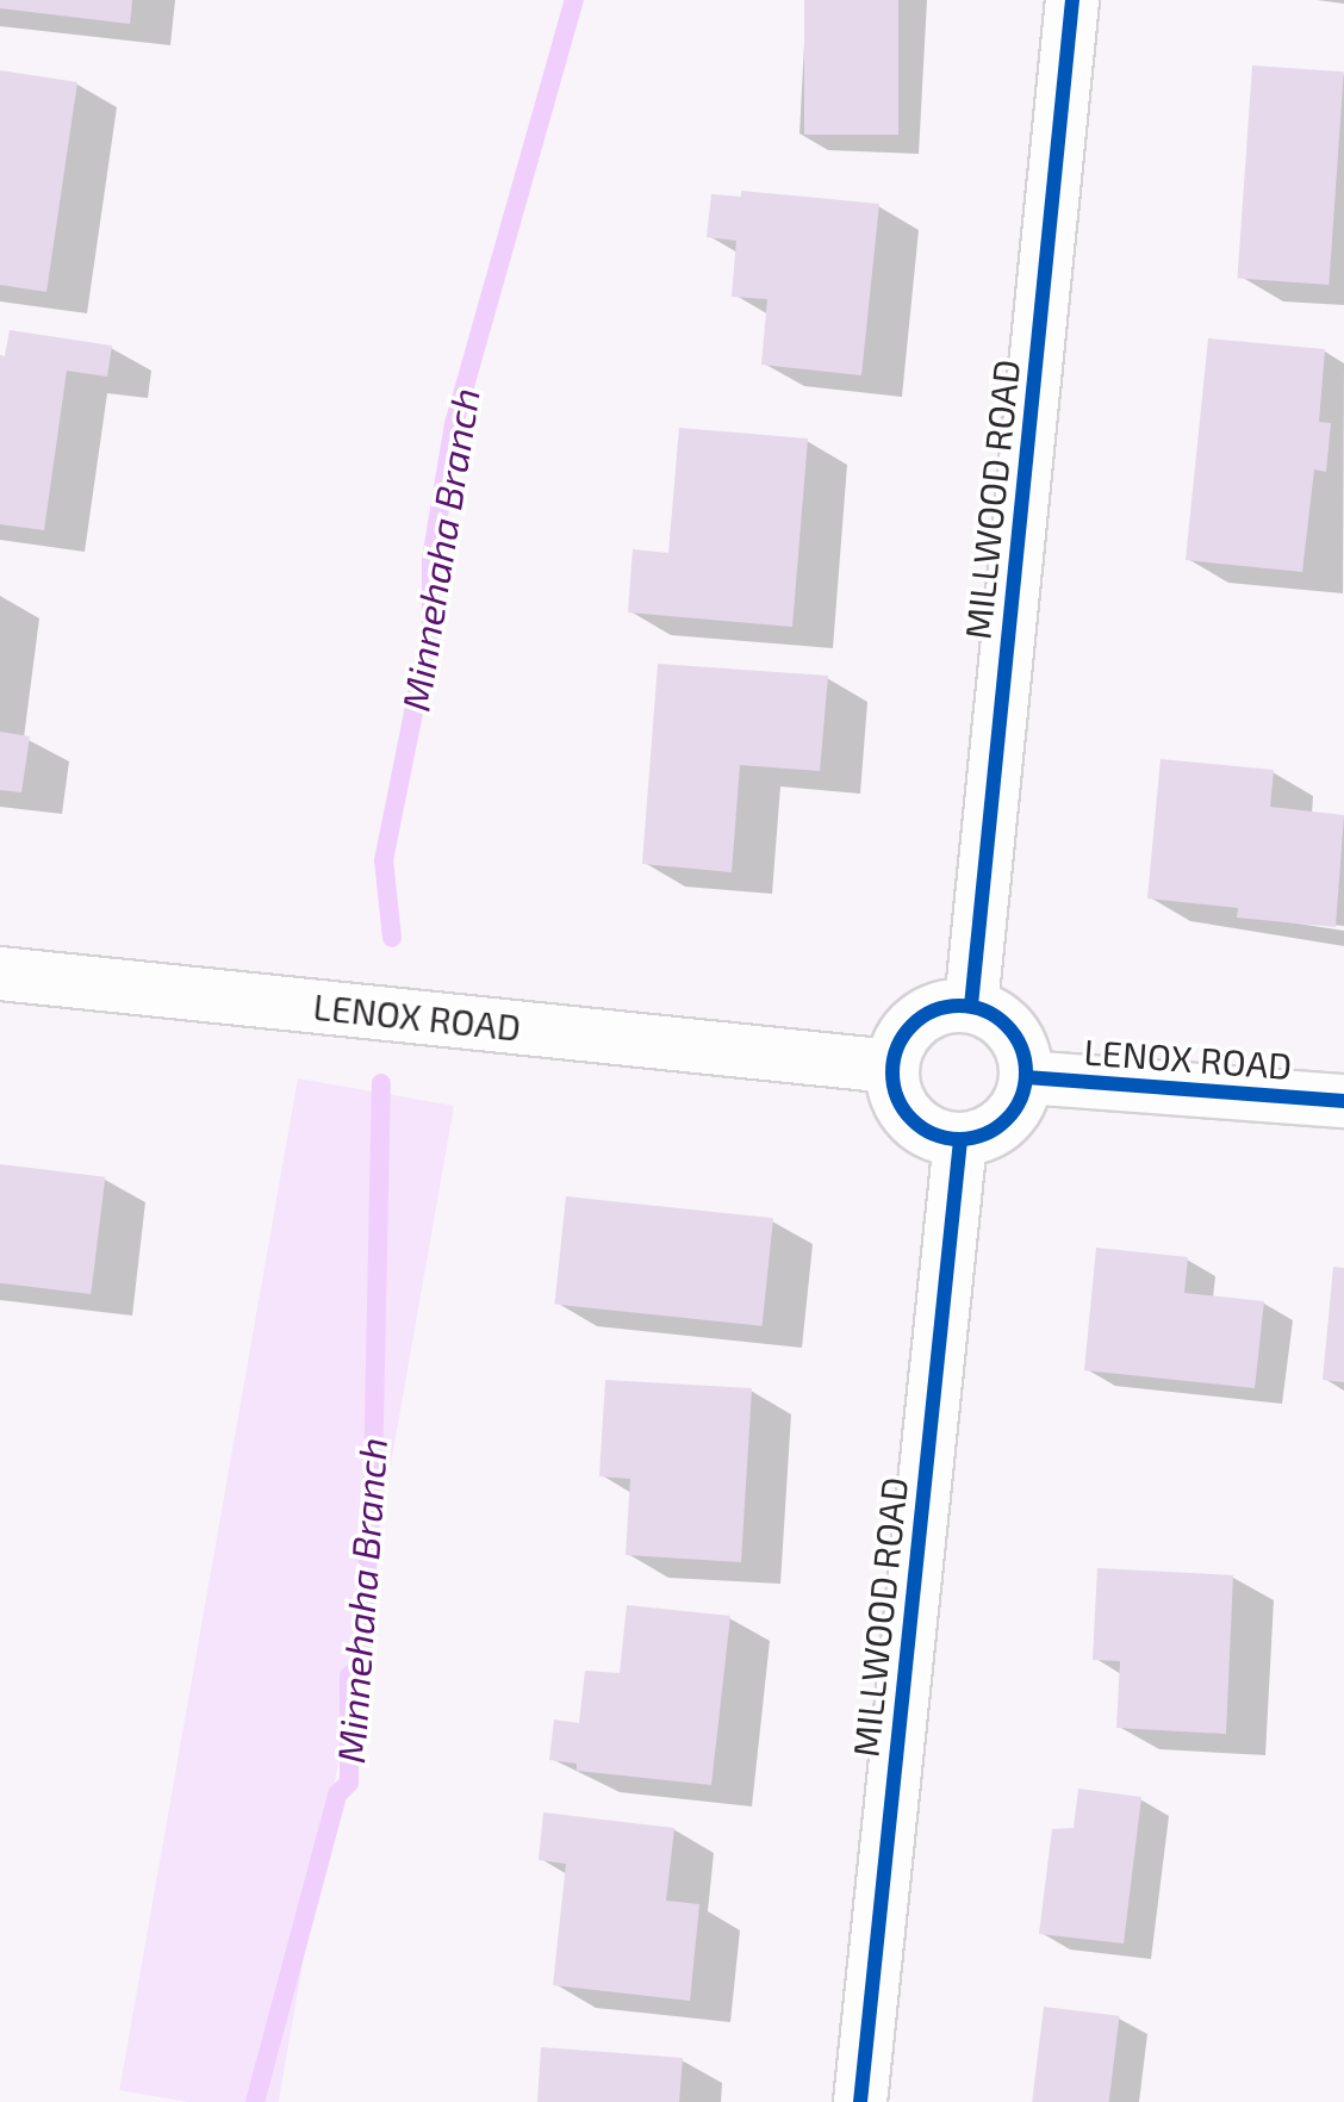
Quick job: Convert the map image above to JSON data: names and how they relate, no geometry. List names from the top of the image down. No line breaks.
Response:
{"streets":{"street":["MILLWOOD ROAD","LENOX ROAD"]},"crossings":[["MILLWOOD ROAD","LENOX ROAD"]],"water":["Minnehaha Branch"]}
